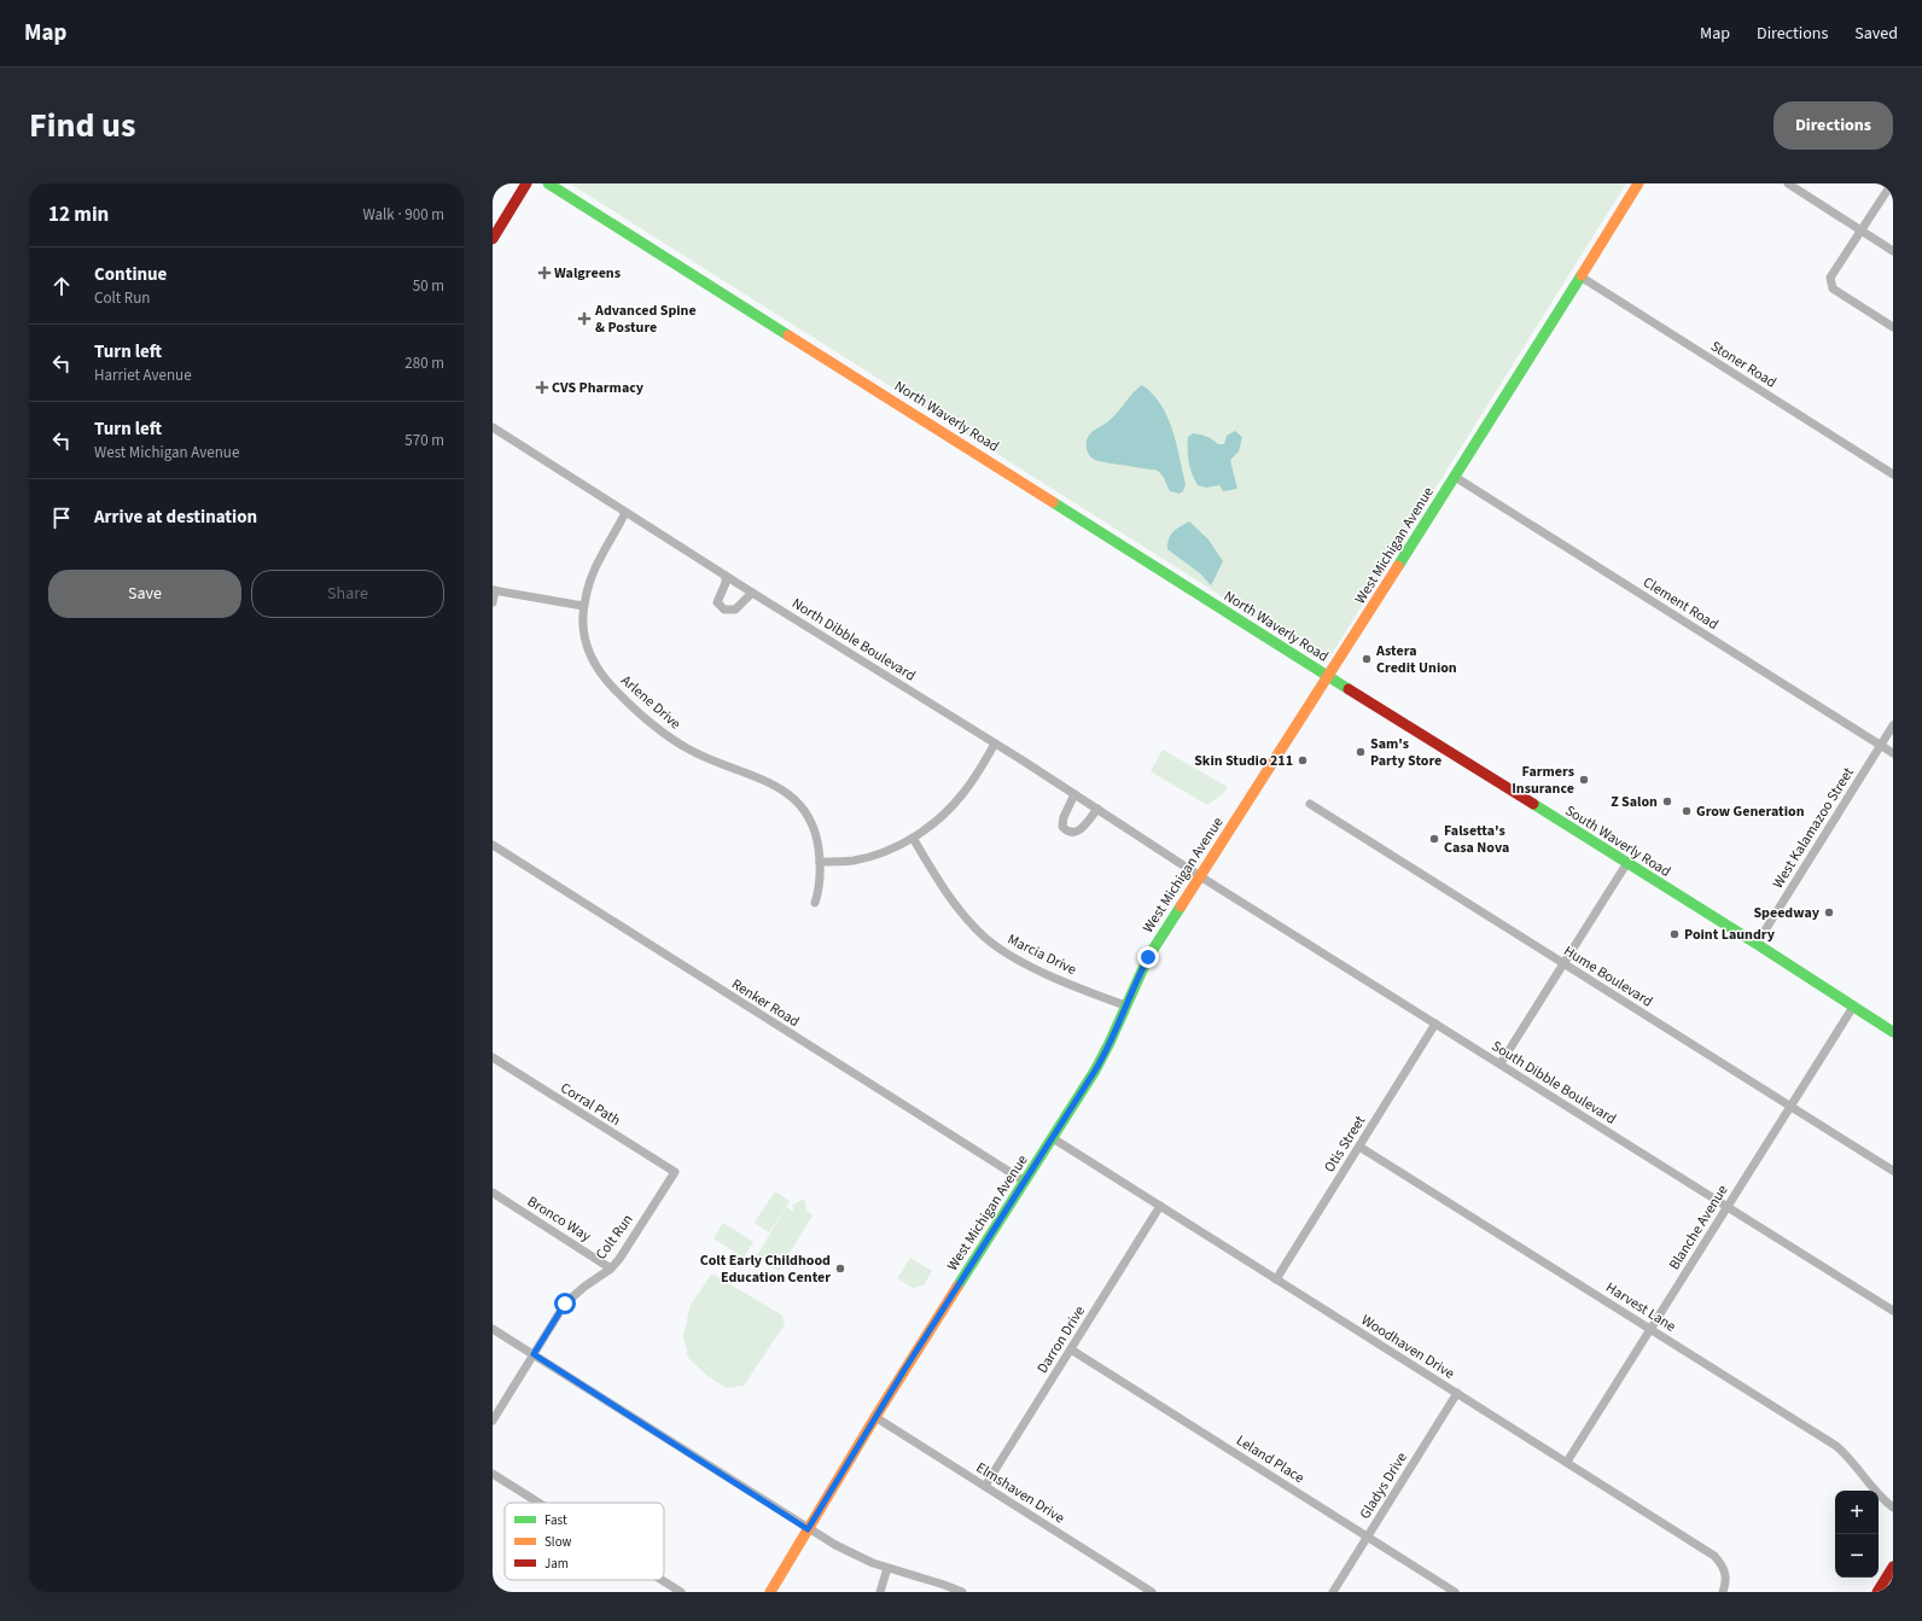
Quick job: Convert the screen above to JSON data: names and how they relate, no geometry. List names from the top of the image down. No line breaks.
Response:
{"streets":{"street":["Stoner Road","North Waverly Road","West Michigan Avenue","Clement Road","North Dibble Boulevard","Arlene Drive","West Kalamazoo Street","South Waverly Road","Marcia Drive","Hume Boulevard","Renker Road","South Dibble Boulevard","Corral Path","Otis Street","Bronco Way","Blanche Avenue","Colt Run","Harvest Lane","Darron Drive","Woodhaven Drive","Leland Place","Gladys Drive","Elmshaven Drive"]},"crossings":[["Stoner Road","West Michigan Avenue"],["North Waverly Road","West Michigan Avenue"],["North Waverly Road","South Waverly Road"],["West Michigan Avenue","Clement Road"],["West Michigan Avenue","North Dibble Boulevard"],["West Michigan Avenue","South Waverly Road"],["West Michigan Avenue","Marcia Drive"],["West Michigan Avenue","Renker Road"],["West Michigan Avenue","South Dibble Boulevard"],["West Michigan Avenue","Woodhaven Drive"],["West Michigan Avenue","Elmshaven Drive"],["Clement Road","West Kalamazoo Street"],["North Dibble Boulevard","Arlene Drive"],["North Dibble Boulevard","South Dibble Boulevard"],["West Kalamazoo Street","South Waverly Road"],["South Waverly Road","Blanche Avenue"],["Hume Boulevard","Blanche Avenue"],["South Dibble Boulevard","Otis Street"],["South Dibble Boulevard","Blanche Avenue"],["Corral Path","Colt Run"],["Otis Street","Harvest Lane"],["Otis Street","Woodhaven Drive"],["Bronco Way","Colt Run"],["Blanche Avenue","Harvest Lane"],["Blanche Avenue","Woodhaven Drive"],["Darron Drive","Woodhaven Drive"],["Darron Drive","Leland Place"],["Darron Drive","Elmshaven Drive"],["Woodhaven Drive","Gladys Drive"],["Leland Place","Gladys Drive"]],"places":{"health":["Walgreens","Advanced Spine & Posture","CVS Pharmacy"],"other":["Astera Credit Union","Sam's Party Store","Skin Studio 211","Farmers Insurance","Z Salon","Grow Generation","Falsetta's Casa Nova","Speedway","Point Laundry","Colt Early Childhood Education Center"]},"legend":["Fast","Slow","Jam"],"page":{"header":"Map","nav":["Map","Directions","Saved"],"title":"Find us","buttons":["Directions",["Save","Share"]],"heading":["12 min","Walk · 900 m"],"list":[["Continue","Colt Run","50 m"],["Turn left","Harriet Avenue","280 m"],["Turn left","West Michigan Avenue","570 m"],"Arrive at destination"],"map_buttons":["+","−"]}}
